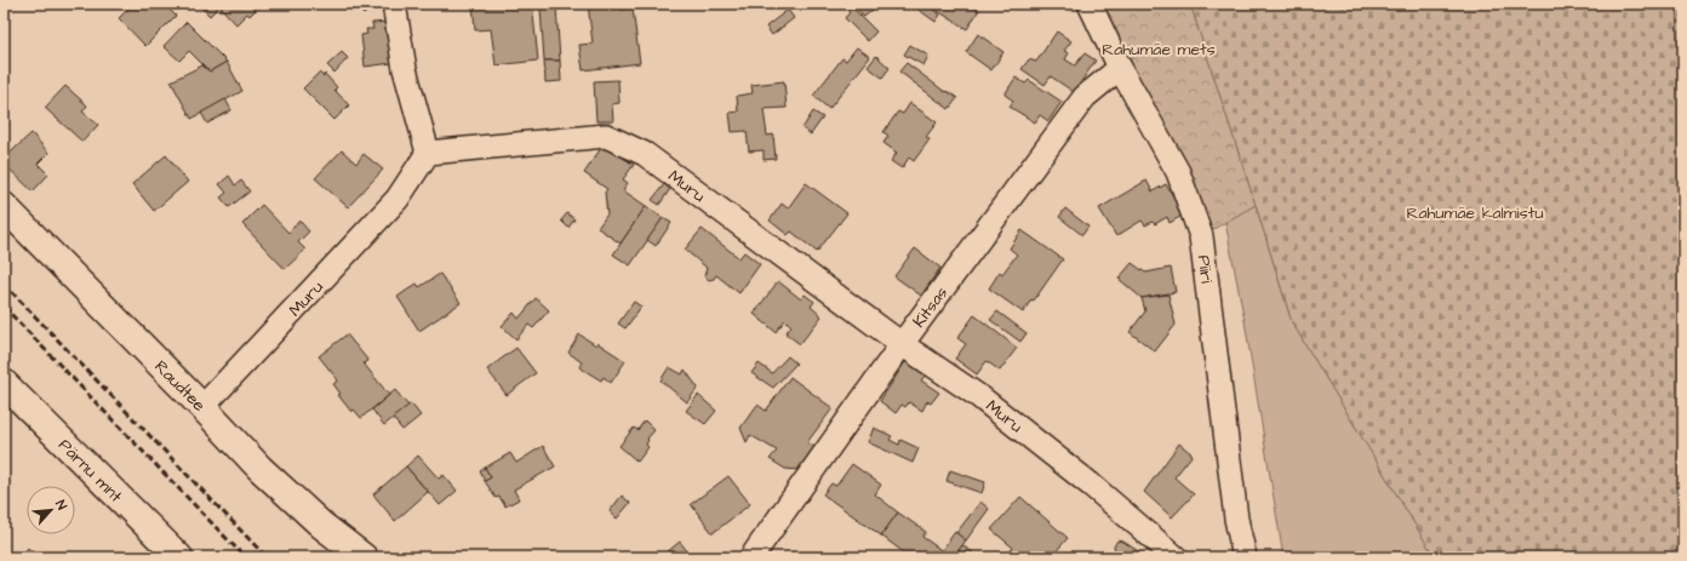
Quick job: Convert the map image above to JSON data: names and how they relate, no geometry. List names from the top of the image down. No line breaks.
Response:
{"streets":{"street":["Muru","Piiri","Kitsas","Raudtee","Pärnu mnt"]},"crossings":[["Muru","Kitsas"],["Muru","Raudtee"],["Piiri","Kitsas"]],"parks":["Rahumäe mets","Rahumäe kalmistu"],"north":"top right"}
